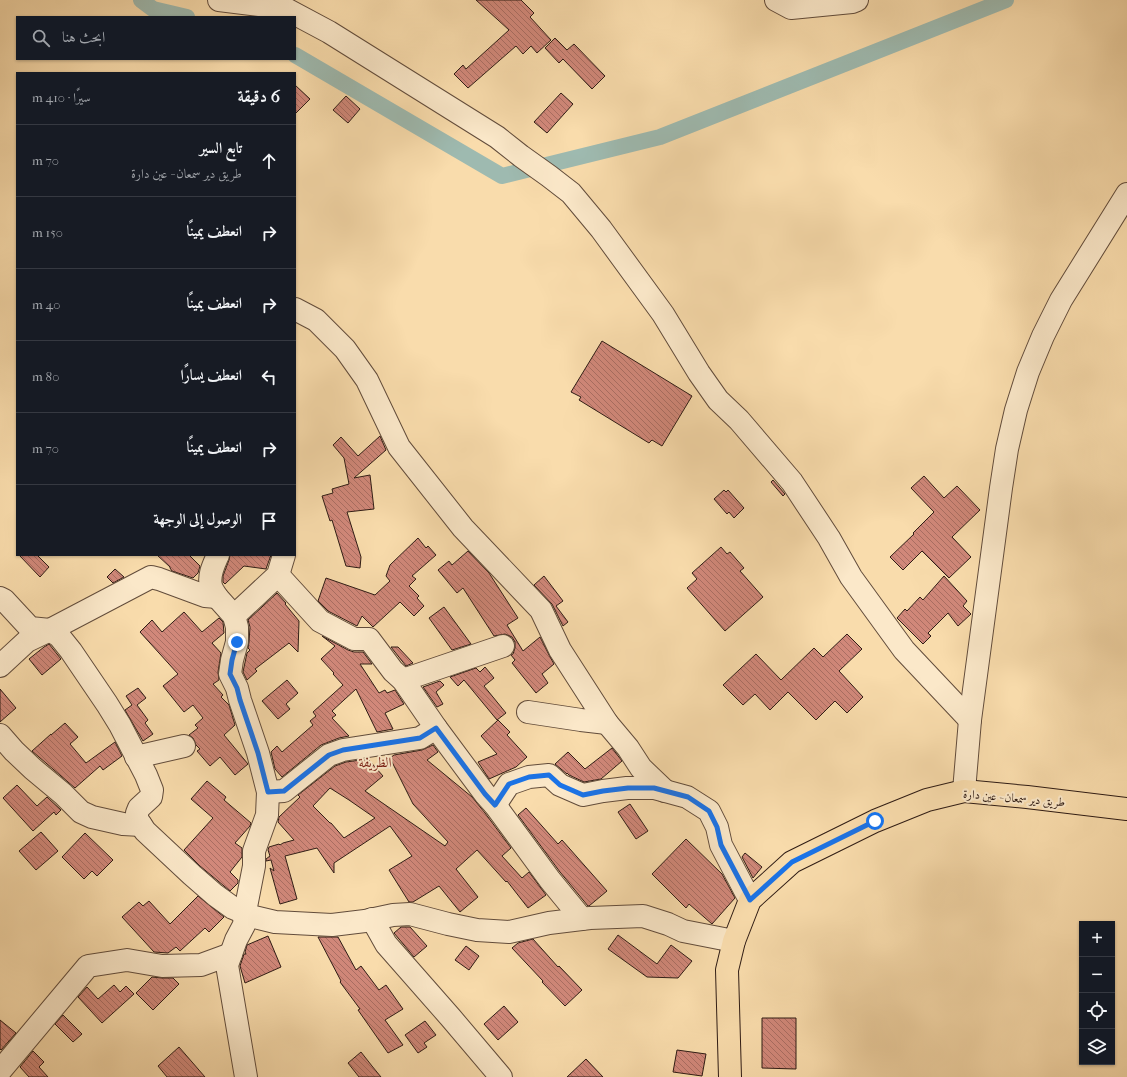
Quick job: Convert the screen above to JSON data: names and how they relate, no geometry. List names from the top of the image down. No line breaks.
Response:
{"streets":{"main road":["طريق دير سمعان - عين دارة"]},"districts":["الظريفة"],"page":{"search":"ابحث هنا","heading":["6 دقيقة","سيرًا · 410 m"],"list":[["تابع السير","طريق دير سمعان - عين دارة","70 m"],["انعطف يمينًا","150 m"],["انعطف يمينًا","40 m"],["انعطف يسارًا","80 m"],["انعطف يمينًا","70 m"],"الوصول إلى الوجهة"],"map_buttons":["+","−"]}}
